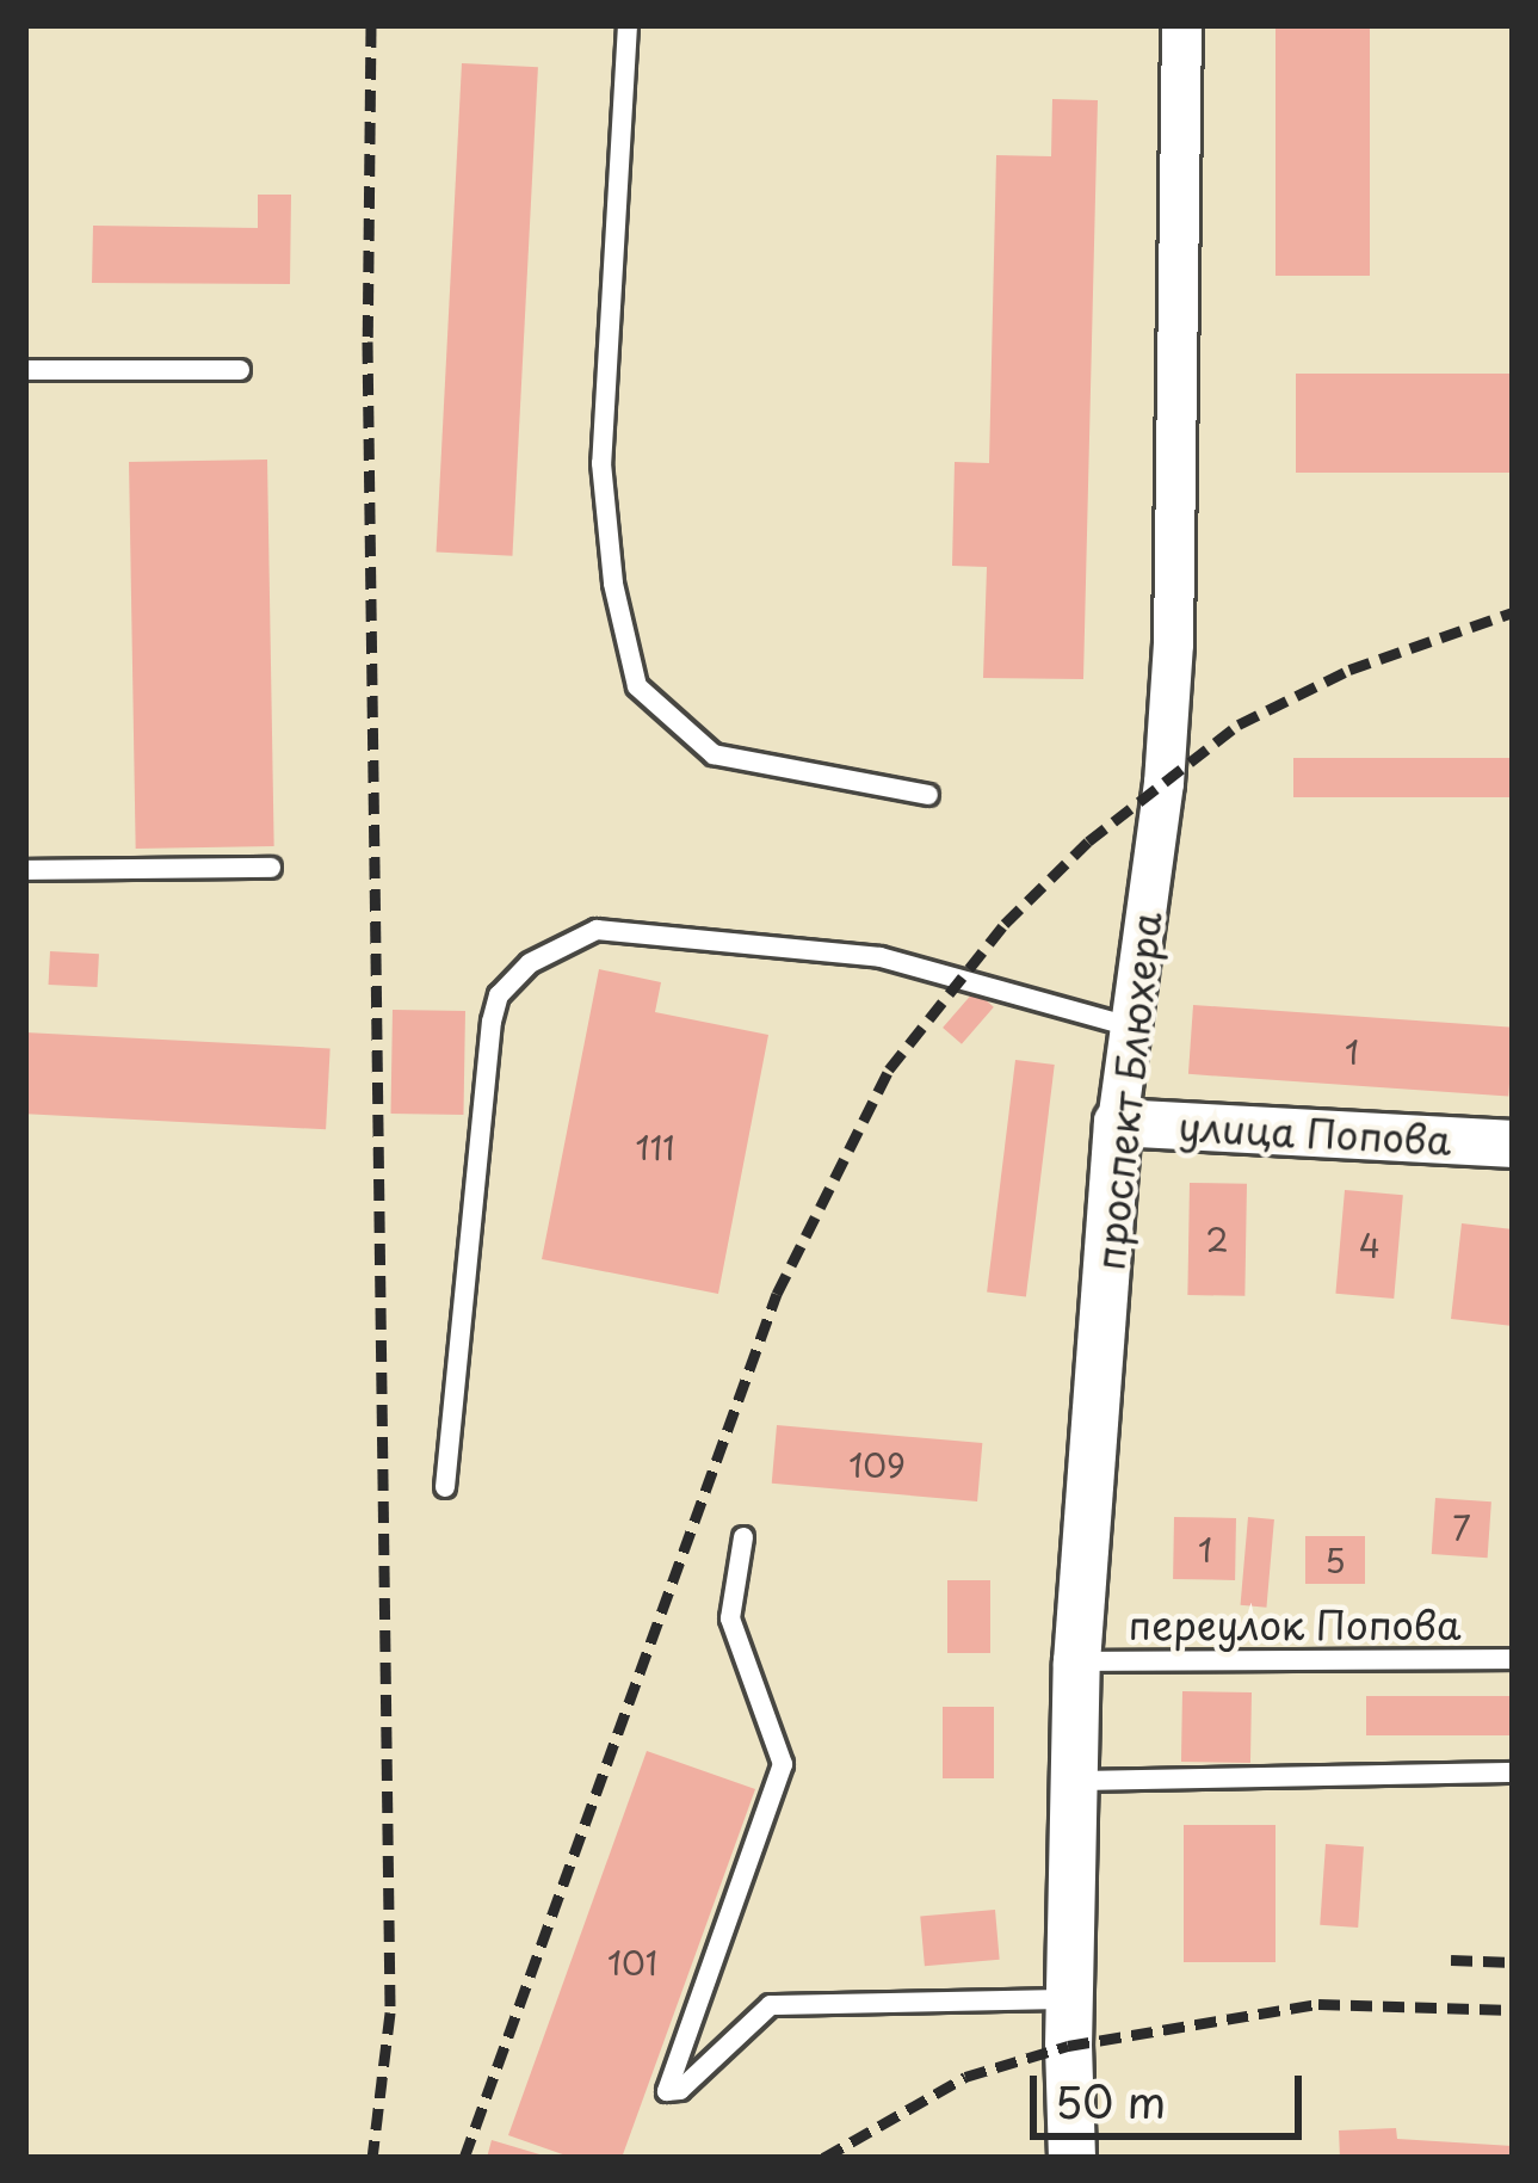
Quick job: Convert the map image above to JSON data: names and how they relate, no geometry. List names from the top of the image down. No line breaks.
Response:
{"streets":{"street":["проспект Блюхера","улица Попова"],"lane":["переулок Попова"]},"crossings":[["проспект Блюхера","улица Попова"],["проспект Блюхера","переулок Попова"]],"house_numbers":["1","111","2","4","109","7","1","5","101"],"scale_bar":"50 m"}
